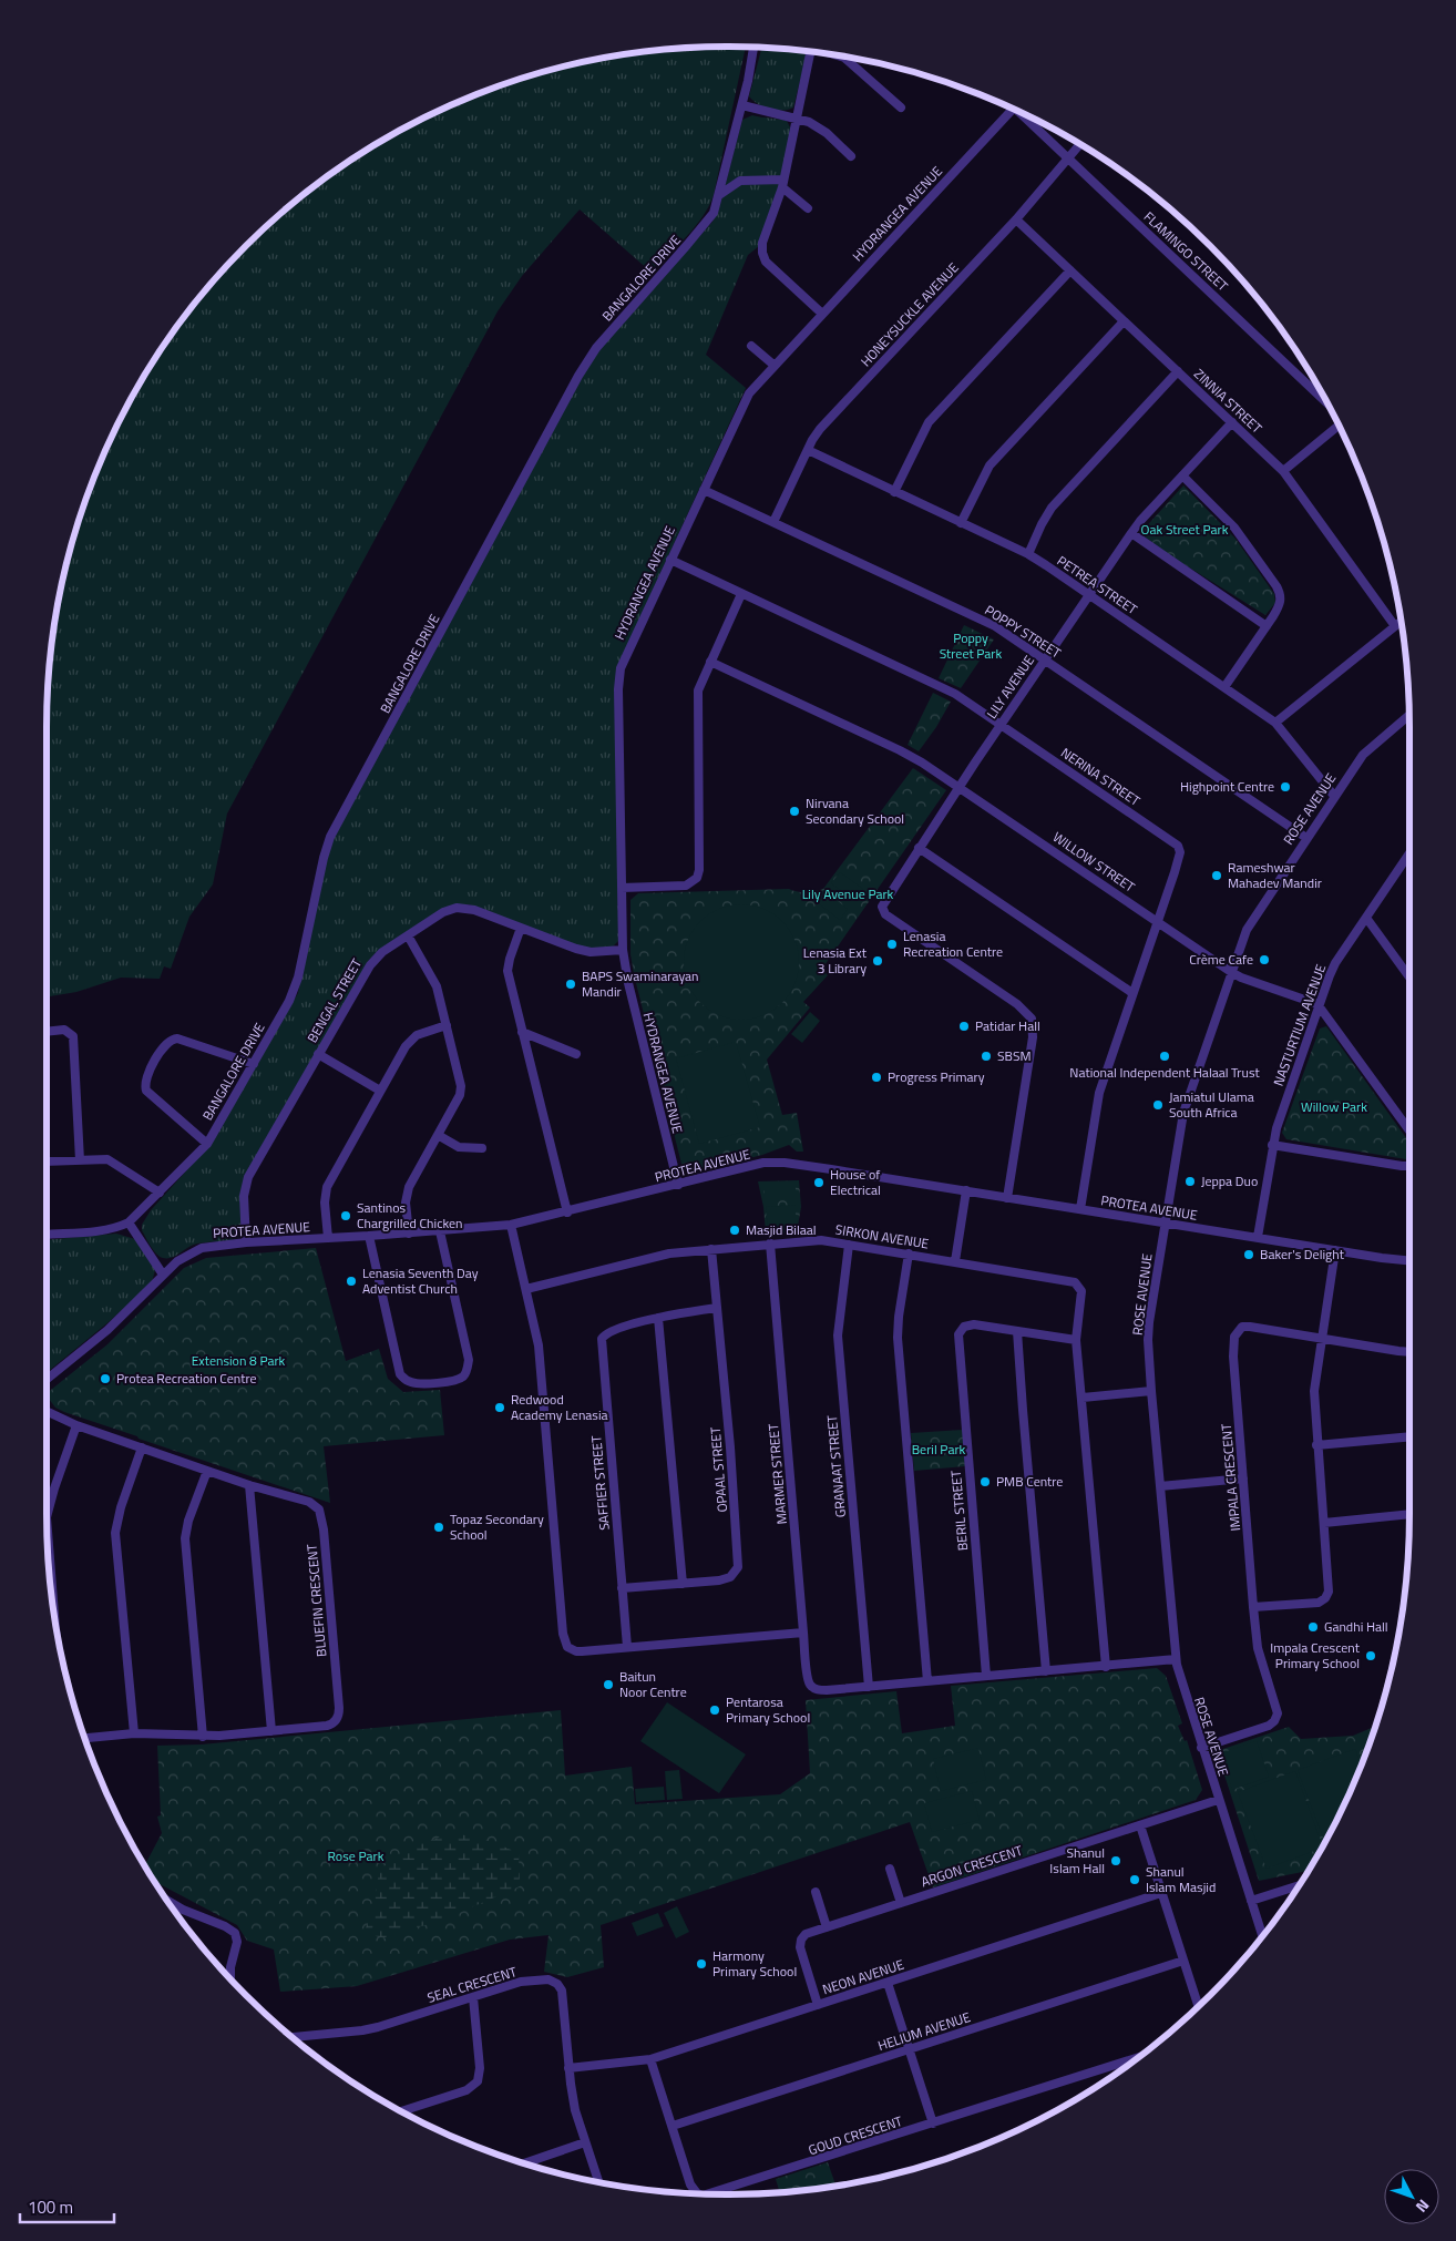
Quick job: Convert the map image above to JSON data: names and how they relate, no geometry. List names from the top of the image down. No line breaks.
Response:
{"streets":{"street":["HYDRANGEA AVENUE","FLAMINGO STREET","BANGALORE DRIVE","HONEYSUCKLE AVENUE","ZINNIA STREET","PETREA STREET","POPPY STREET","LILY AVENUE","NERINA STREET","ROSE AVENUE","WILLOW STREET","BENGAL STREET","NASTURTIUM AVENUE","PROTEA AVENUE","SIRKON AVENUE","GRANAAT STREET","OPAAL STREET","MARMER STREET","IMPALA CRESCENT","SAFFIER STREET","BERIL STREET","BLUEFIN CRESCENT","ARGON CRESCENT","NEON AVENUE","SEAL CRESCENT","HELIUM AVENUE","GOUD CRESCENT"]},"crossings":[["HYDRANGEA AVENUE","POPPY STREET"],["HYDRANGEA AVENUE","NERINA STREET"],["HYDRANGEA AVENUE","BENGAL STREET"],["HYDRANGEA AVENUE","PROTEA AVENUE"],["FLAMINGO STREET","HONEYSUCKLE AVENUE"],["HONEYSUCKLE AVENUE","ZINNIA STREET"],["HONEYSUCKLE AVENUE","PETREA STREET"],["HONEYSUCKLE AVENUE","POPPY STREET"],["ZINNIA STREET","LILY AVENUE"],["PETREA STREET","LILY AVENUE"],["PETREA STREET","ROSE AVENUE"],["POPPY STREET","LILY AVENUE"],["POPPY STREET","ROSE AVENUE"],["LILY AVENUE","NERINA STREET"],["LILY AVENUE","WILLOW STREET"],["LILY AVENUE","PROTEA AVENUE"],["NERINA STREET","WILLOW STREET"],["NERINA STREET","PROTEA AVENUE"],["ROSE AVENUE","WILLOW STREET"],["ROSE AVENUE","PROTEA AVENUE"],["ROSE AVENUE","IMPALA CRESCENT"],["ROSE AVENUE","ARGON CRESCENT"],["WILLOW STREET","NASTURTIUM AVENUE"],["BENGAL STREET","PROTEA AVENUE"],["NASTURTIUM AVENUE","PROTEA AVENUE"],["SIRKON AVENUE","GRANAAT STREET"],["SIRKON AVENUE","OPAAL STREET"],["SIRKON AVENUE","MARMER STREET"],["SIRKON AVENUE","BERIL STREET"],["GRANAAT STREET","MARMER STREET"],["OPAAL STREET","SAFFIER STREET"],["ARGON CRESCENT","NEON AVENUE"],["NEON AVENUE","SEAL CRESCENT"],["NEON AVENUE","GOUD CRESCENT"],["HELIUM AVENUE","GOUD CRESCENT"]],"parks":["Oak Street Park","Poppy Street Park","Lily Avenue Park","Willow Park","Extension 8 Park","Beril Park","Rose Park"],"places":["Highpoint Centre","Nirvana Secondary School","Rameshwar Mahadev Mandir","Lenasia Recreation Centre","Crème Cafe","Lenasia Ext 3 Library","BAPS Swaminarayan Mandir","Patidar Hall","SBSM","National Independent Halaal Trust","Progress Primary","Jamiatul Ulama South Africa","Jeppa Duo","House of Electrical","Santinos Chargrilled Chicken","Masjid Bilaal","Baker's Delight","Lenasia Seventh Day Adventist Church","Protea Recreation Centre","Redwood Academy Lenasia","PMB Centre","Topaz Secondary School","Gandhi Hall","Impala Crescent Primary School","Baitun Noor Centre","Pentarosa Primary School","Shanul Islam Hall","Shanul Islam Masjid","Harmony Primary School"],"scale_bar":"100 m","north":"bottom right"}
